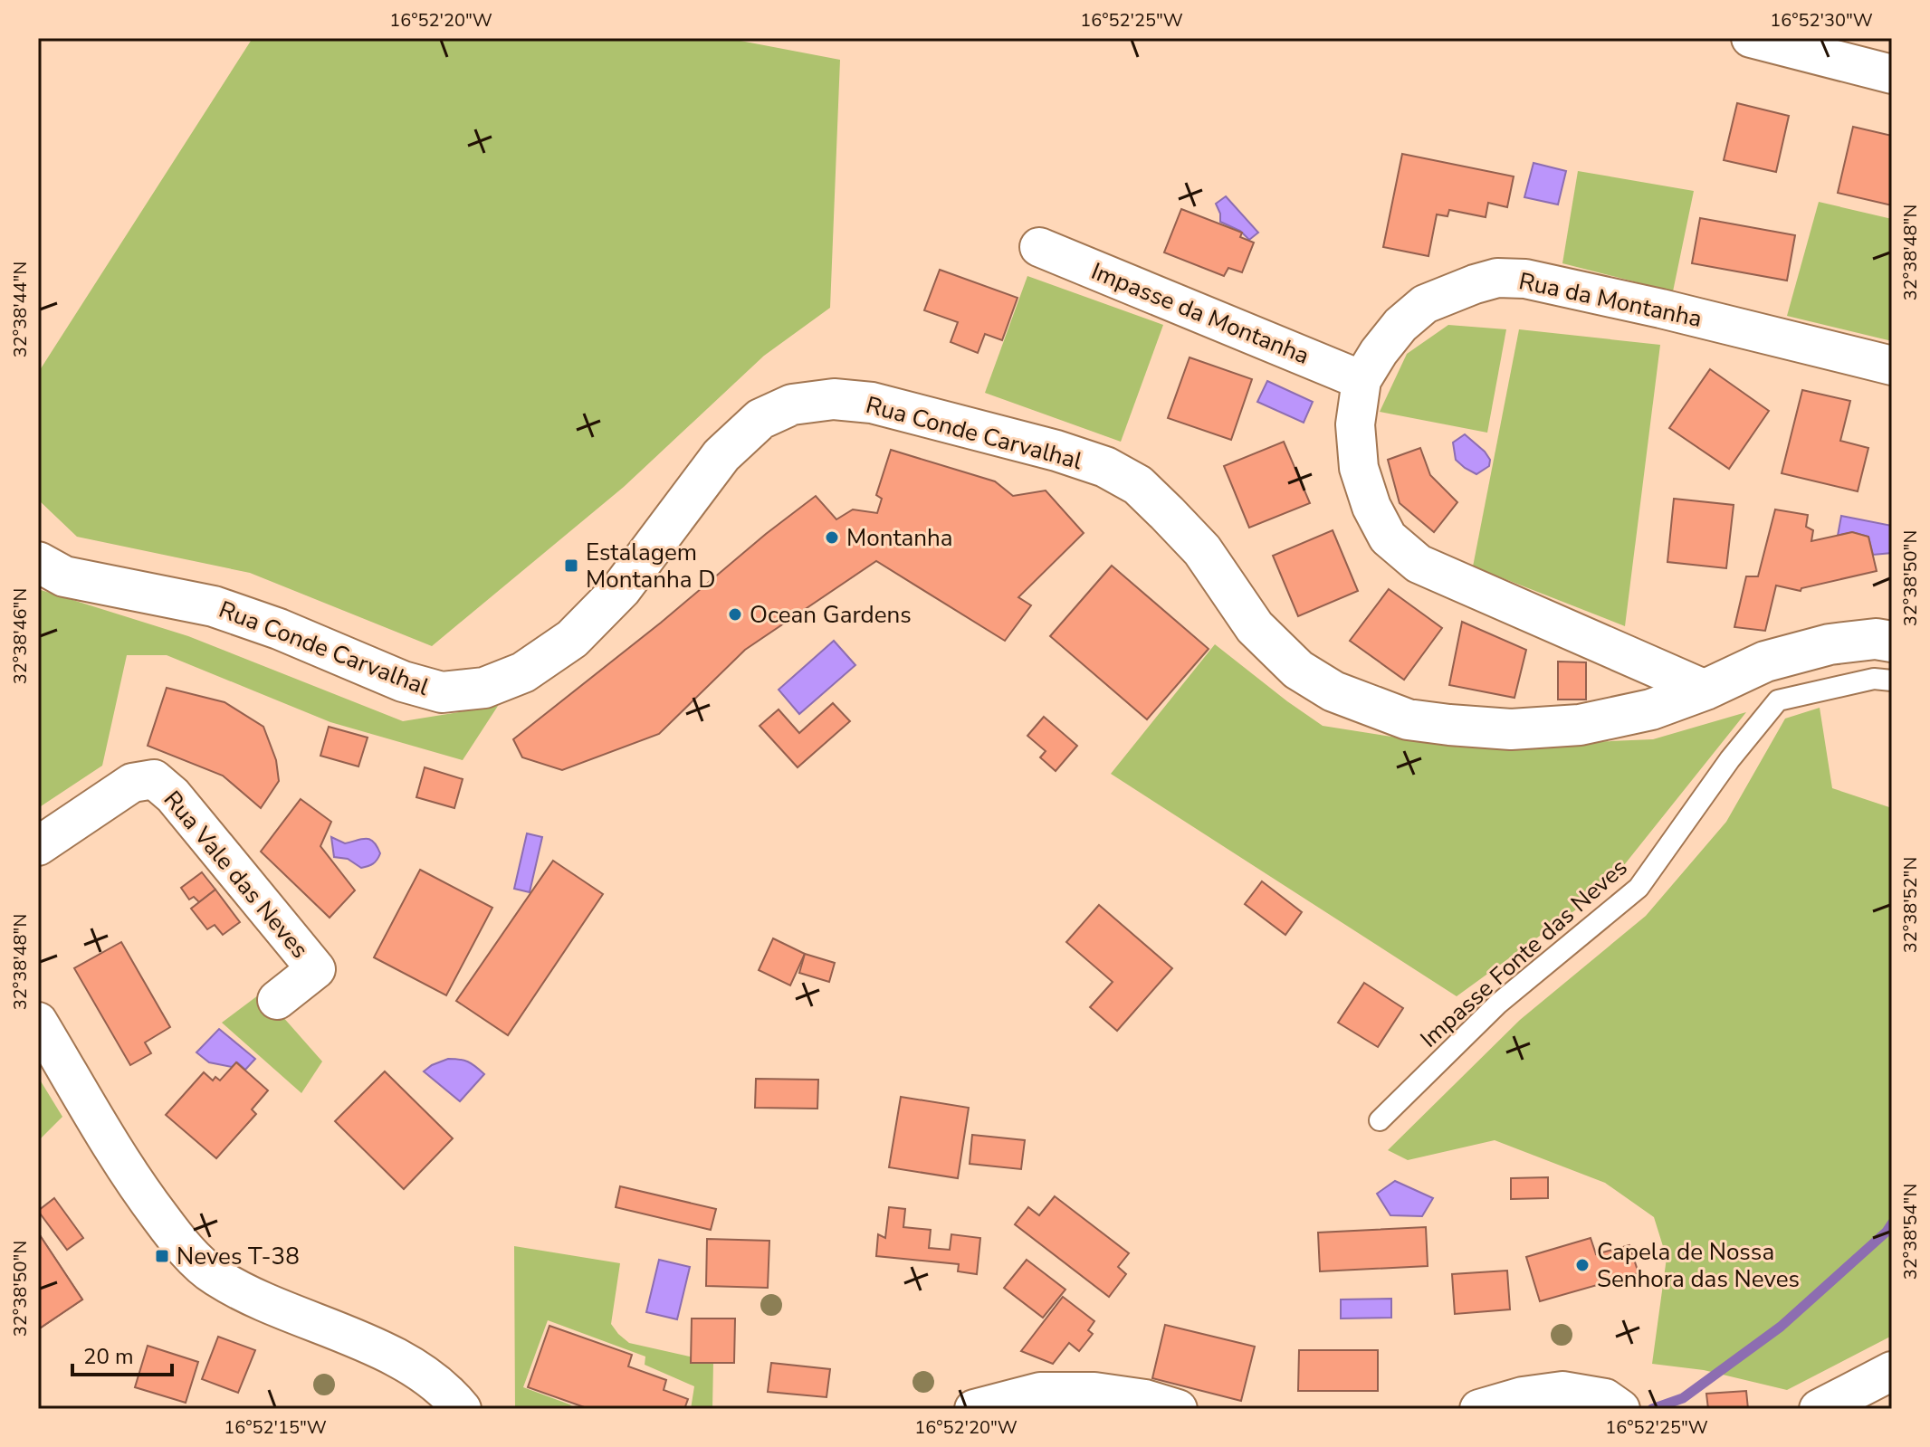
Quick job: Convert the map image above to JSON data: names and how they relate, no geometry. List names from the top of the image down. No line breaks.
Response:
{"streets":{"main road":["Rua Conde Carvalhal"],"street":["Rua da Montanha","Impasse da Montanha","Rua Vale das Neves"],"lane":["Impasse Fonte das Neves"]},"crossings":[["Rua da Montanha","Impasse da Montanha"],["Rua da Montanha","Rua Conde Carvalhal"]],"places":{"other":["Montanha","Ocean Gardens","Capela de Nossa Senhora das Neves"],"transit":["Estalagem Montanha D","Neves T-38"]},"scale_bar":"20 m","coordinates":["16°52'20\"W","16°52'25\"W","16°52'30\"W","32°38'48\"N","32°38'44\"N","32°38'50\"N","32°38'46\"N","32°38'52\"N","32°38'54\"N","16°52'15\"W"]}
